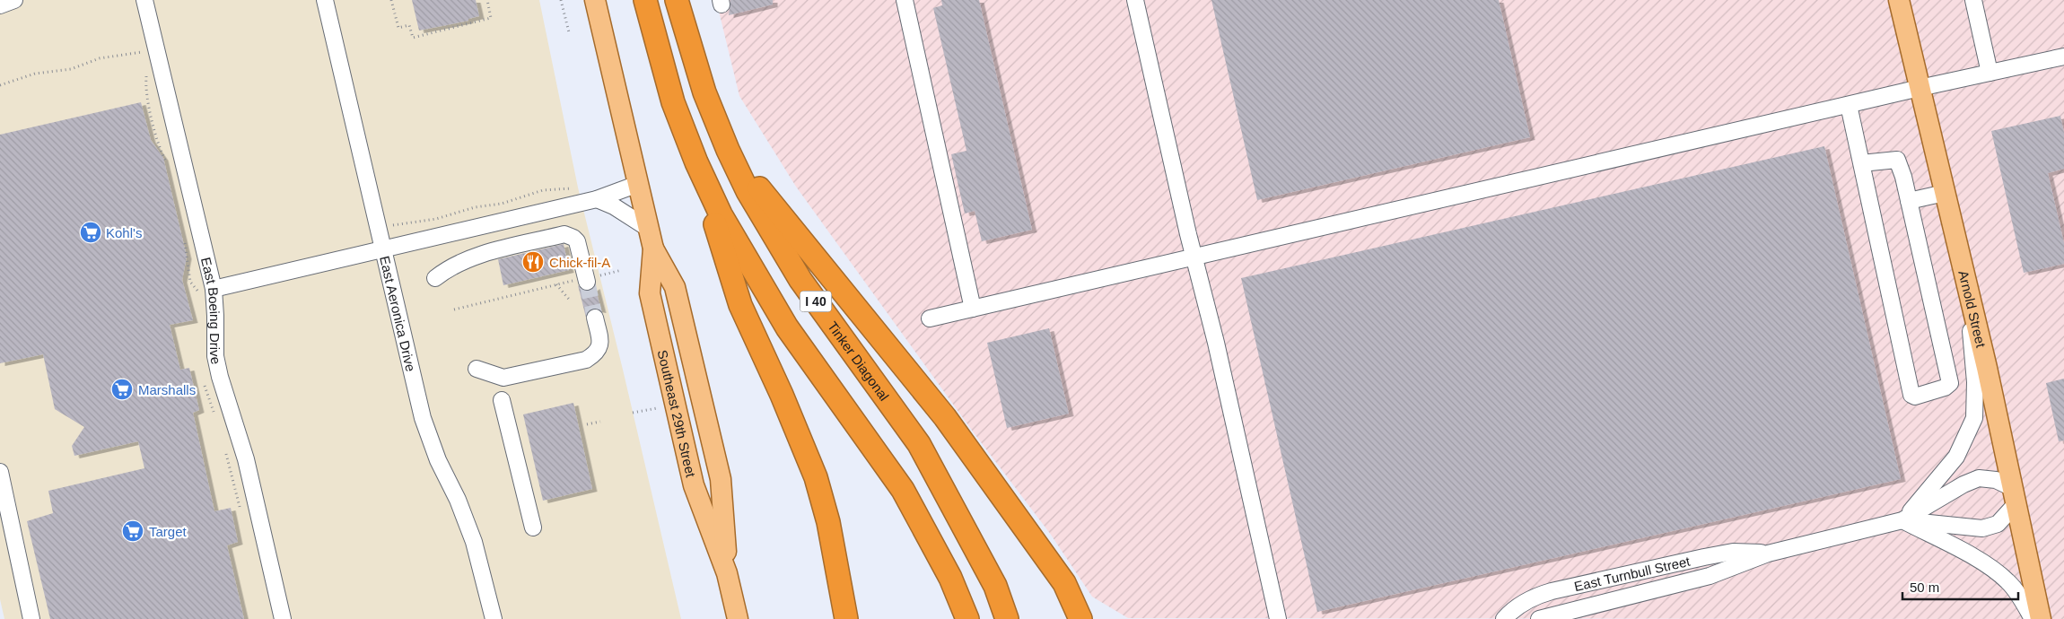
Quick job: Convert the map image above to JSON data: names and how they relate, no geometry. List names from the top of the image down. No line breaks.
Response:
{"streets":{"highway":["I 40","Tinker Diagonal"],"main road":["Arnold Street","Southeast 29th Street"],"street":["East Boeing Drive","East Aeronica Drive","East Turnbull Street"]},"crossings":[["Arnold Street","East Turnbull Street"]],"places":{"supermarket":["Kohl's","Marshalls","Target"],"restaurant":["Chick-fil-A"]},"scale_bar":"50 m"}
